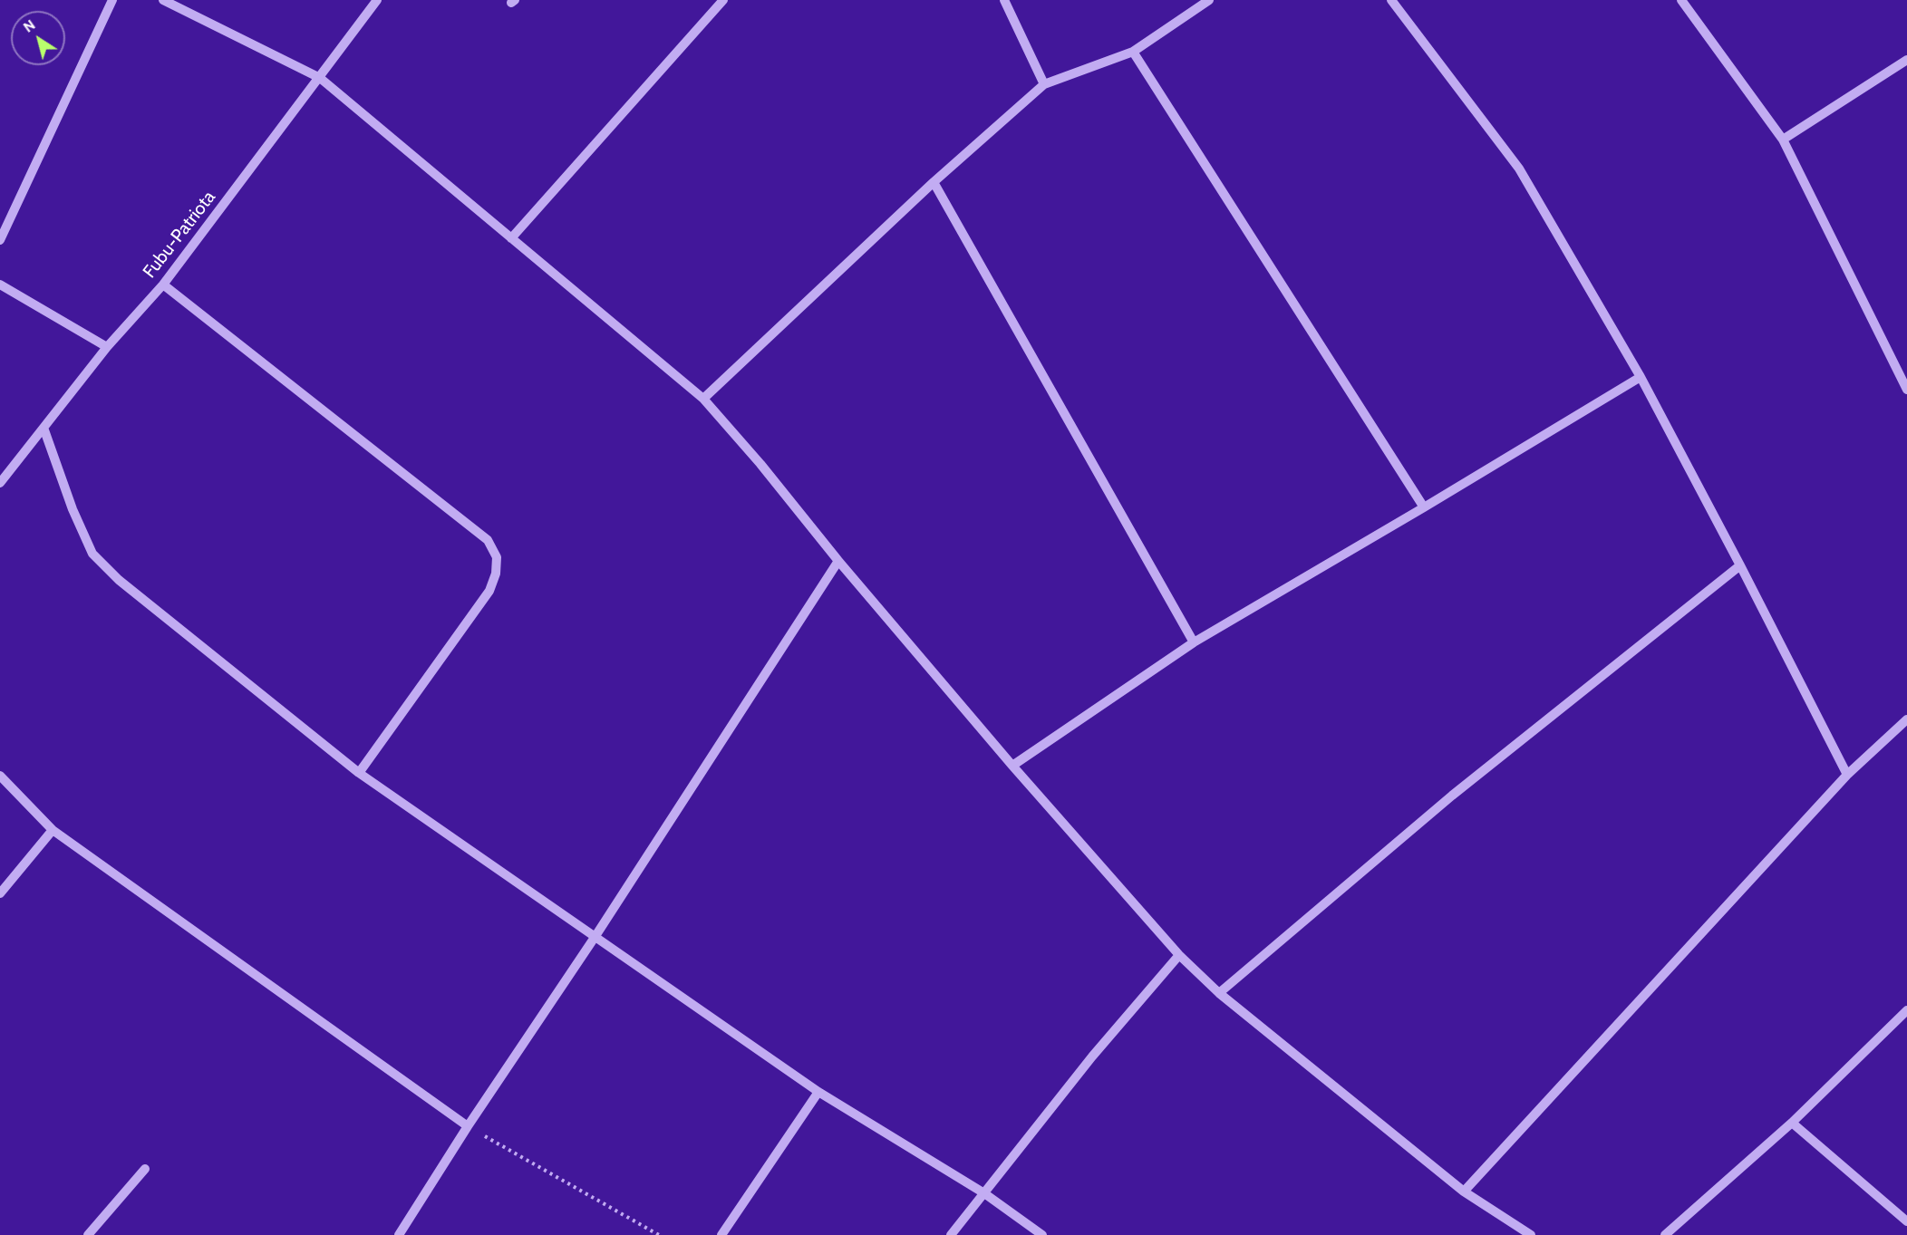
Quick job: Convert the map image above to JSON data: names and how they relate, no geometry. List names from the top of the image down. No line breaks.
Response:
{"streets":{"street":["Fubu-Patriota"]},"north":"top left"}
